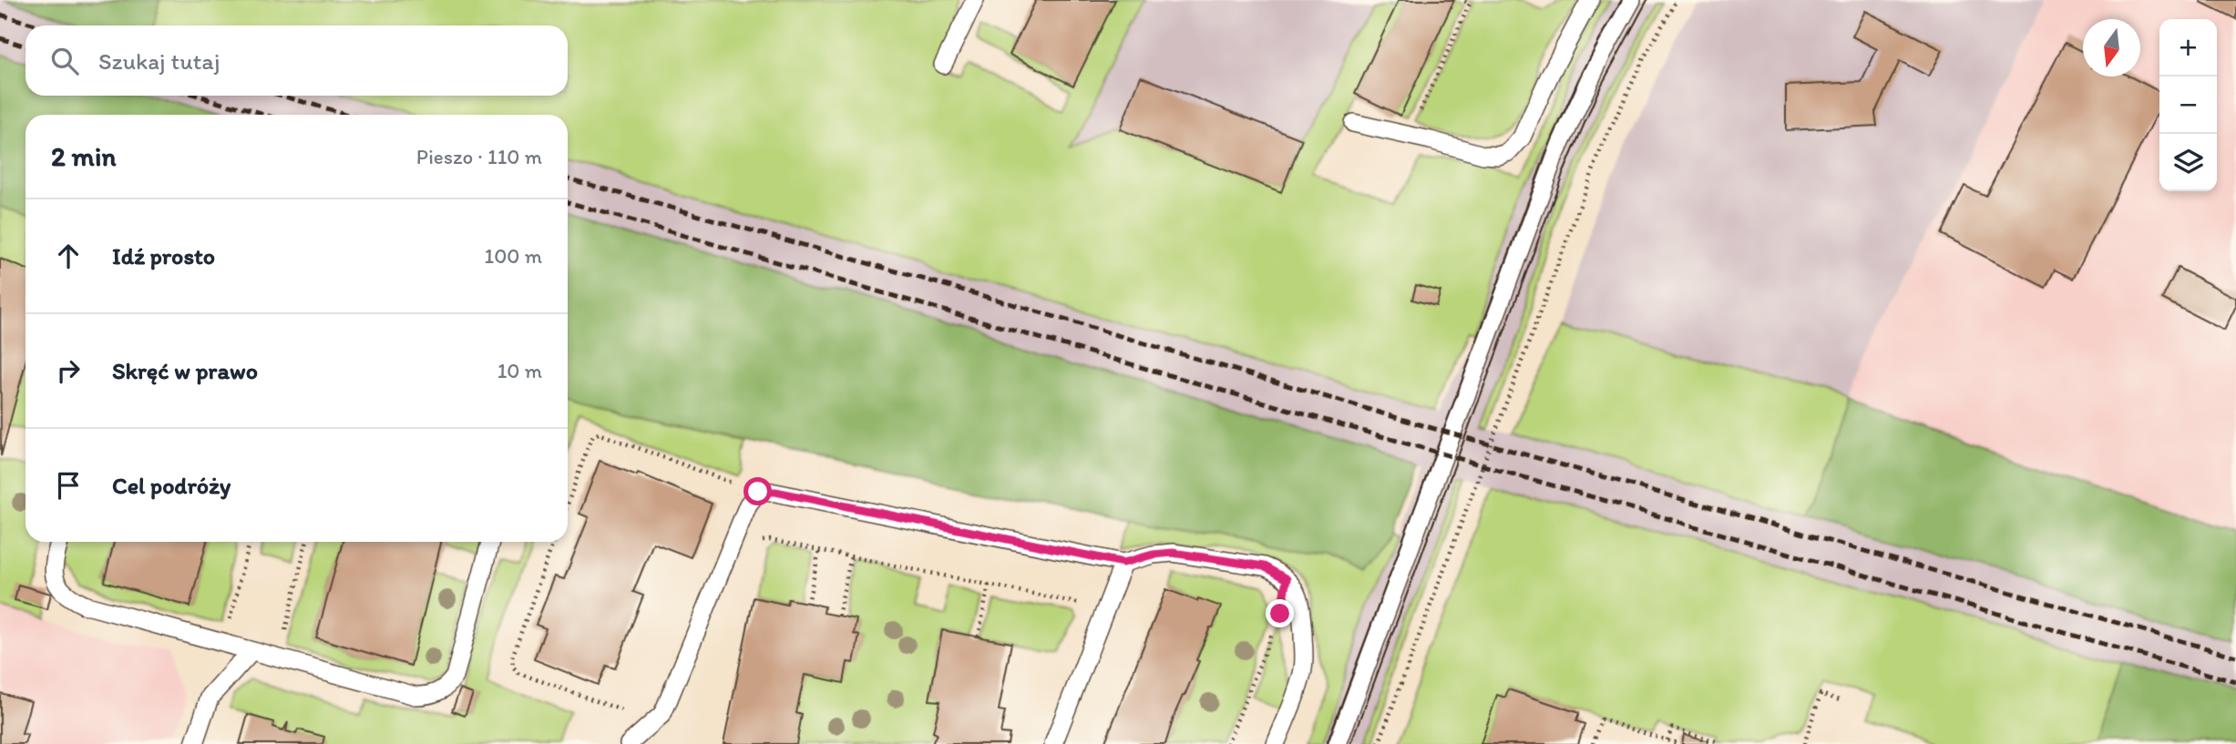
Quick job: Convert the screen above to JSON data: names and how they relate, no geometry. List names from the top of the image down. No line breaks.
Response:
{"north":"bottom","page":{"map_buttons":["+","−"],"search":"Szukaj tutaj","heading":["2 min","Pieszo · 110 m"],"list":[["Idź prosto","100 m"],["Skręć w prawo","10 m"],"Cel podróży"]}}
